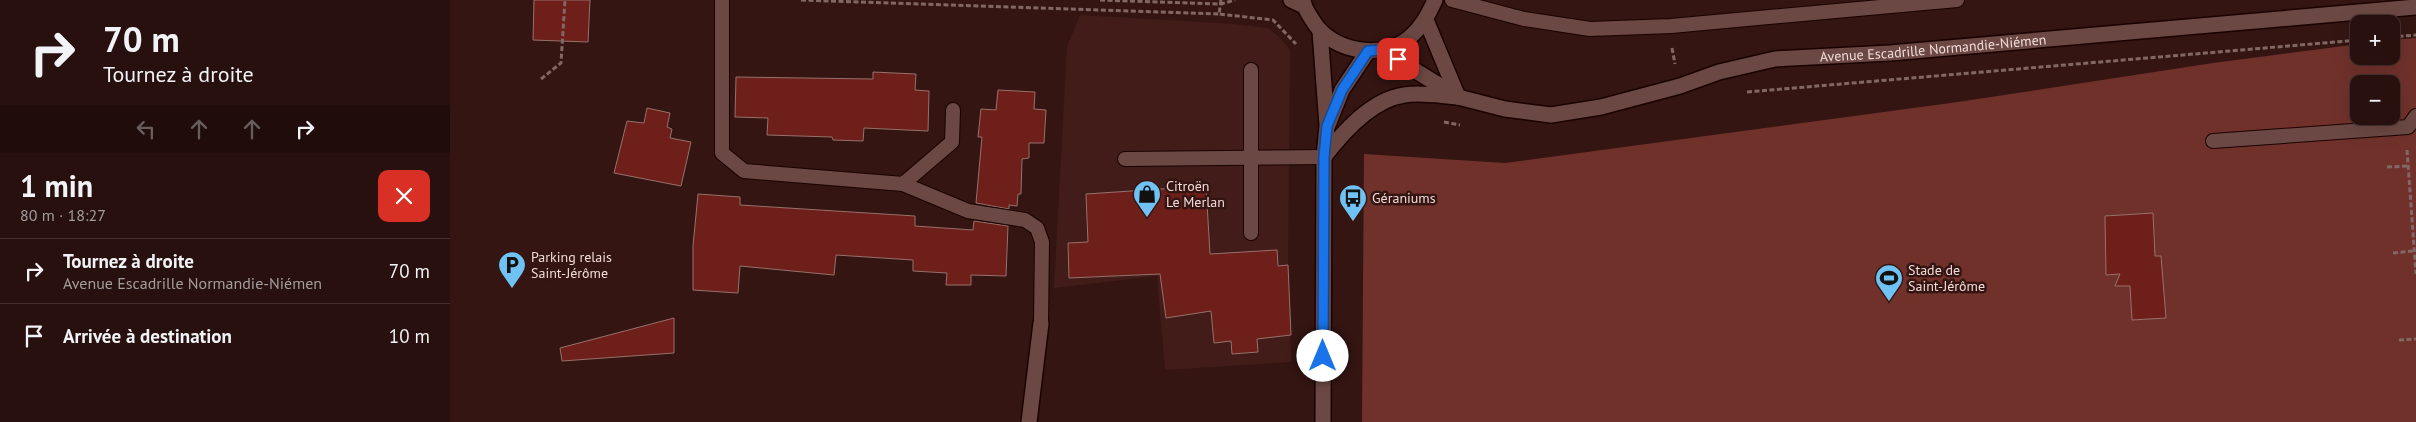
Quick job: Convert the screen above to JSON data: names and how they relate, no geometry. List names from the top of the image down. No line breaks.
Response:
{"streets":{"street":["Avenue Escadrille Normandie-Niémen"]},"places":{"shop":["Citroën Le Merlan"],"bus stop":["Géraniums"],"parking":["Parking relais Saint-Jérôme"],"sports":["Stade de Saint-Jérôme"]},"page":{"turn":["70 m","Tournez à droite"],"map_buttons":["+","−"],"heading":["1 min","80 m · 18:27"],"list":[{"name":"Tournez à droite","note":"Avenue Escadrille Normandie-Niémen","value":"70 m"},{"name":"Arrivée à destination","value":"10 m"}]}}
